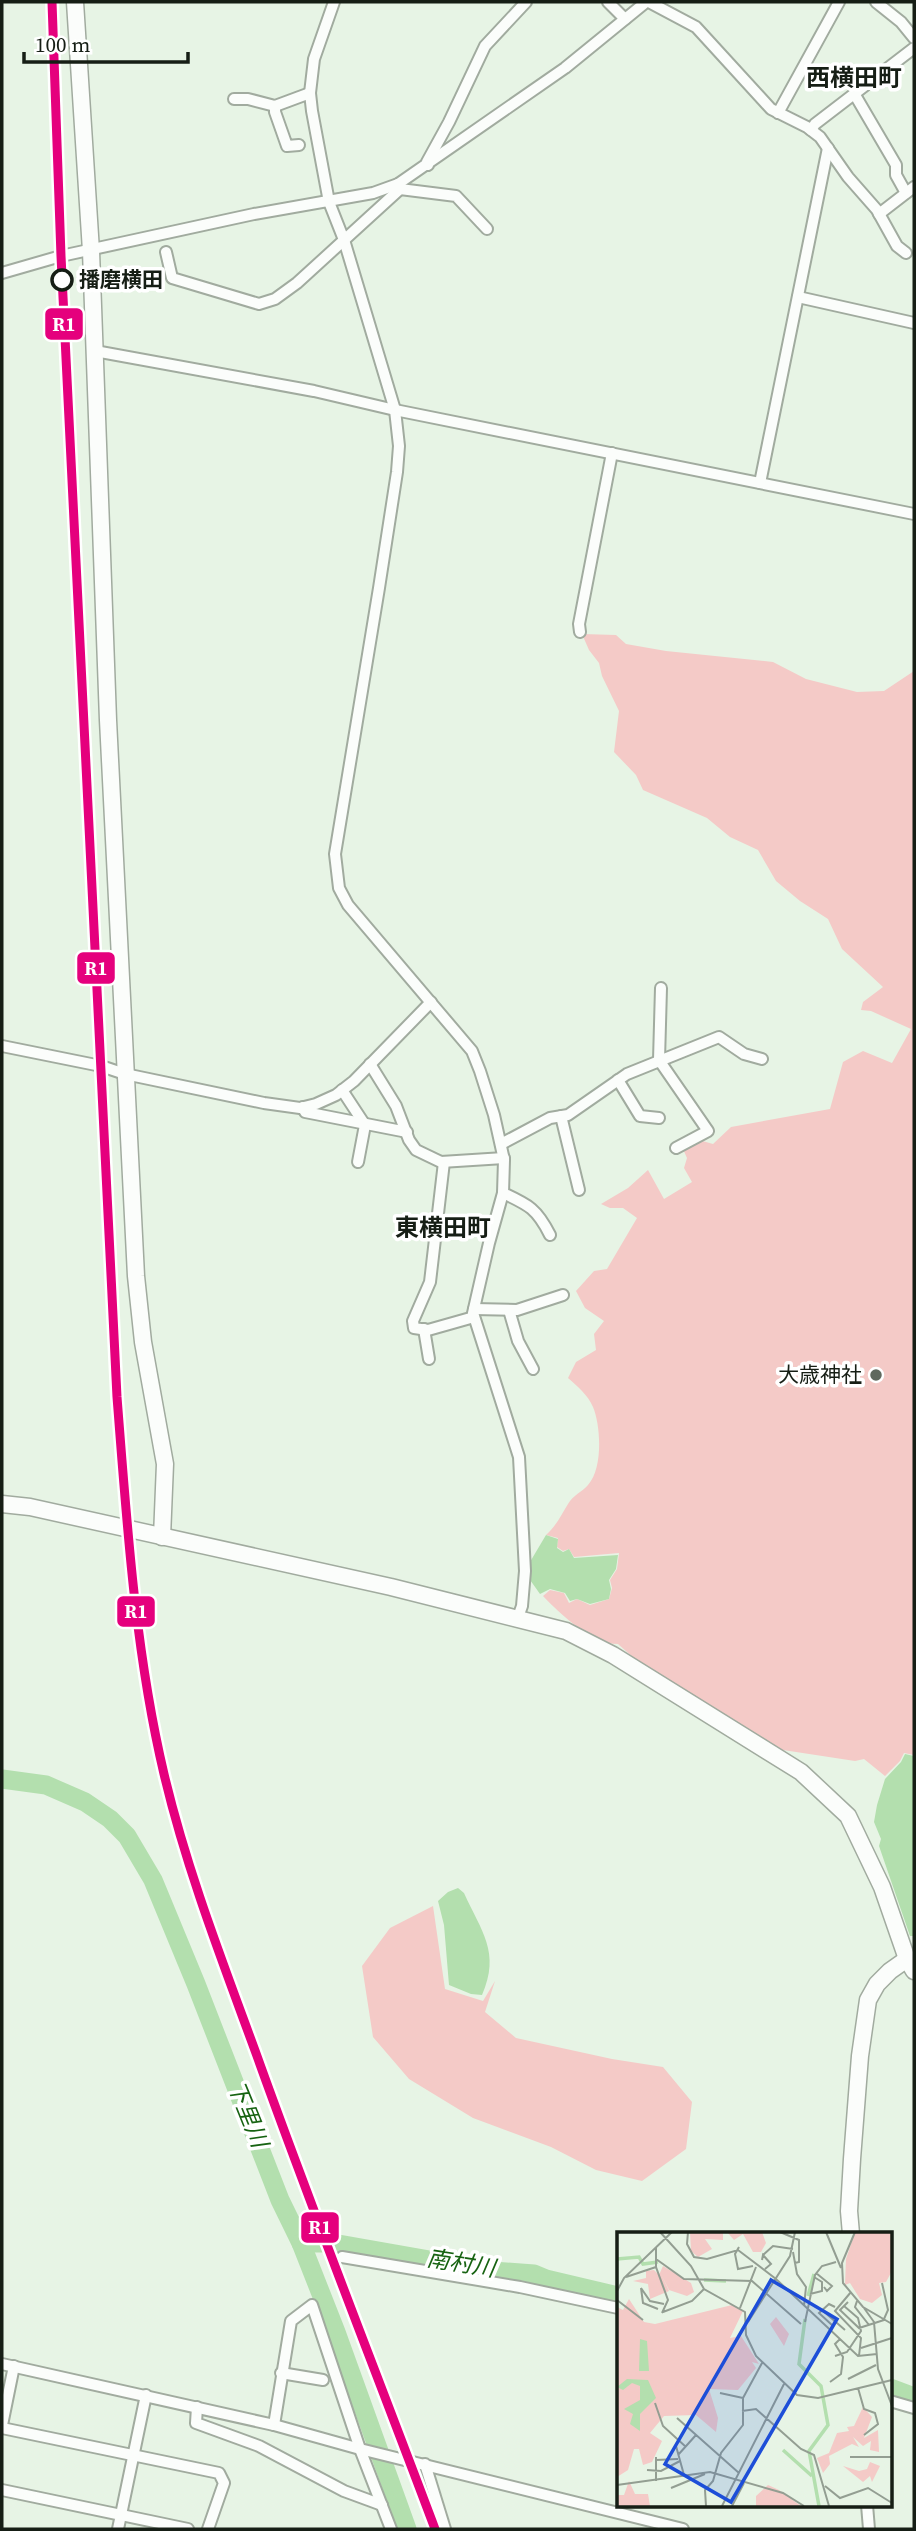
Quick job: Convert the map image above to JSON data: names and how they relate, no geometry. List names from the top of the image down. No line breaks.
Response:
{"districts":["西横田町","東横田町"],"water":["下里川","南村川"],"places":["播磨横田","大歳神社"],"lines":["transit line R1"],"scale_bar":"100 m"}
